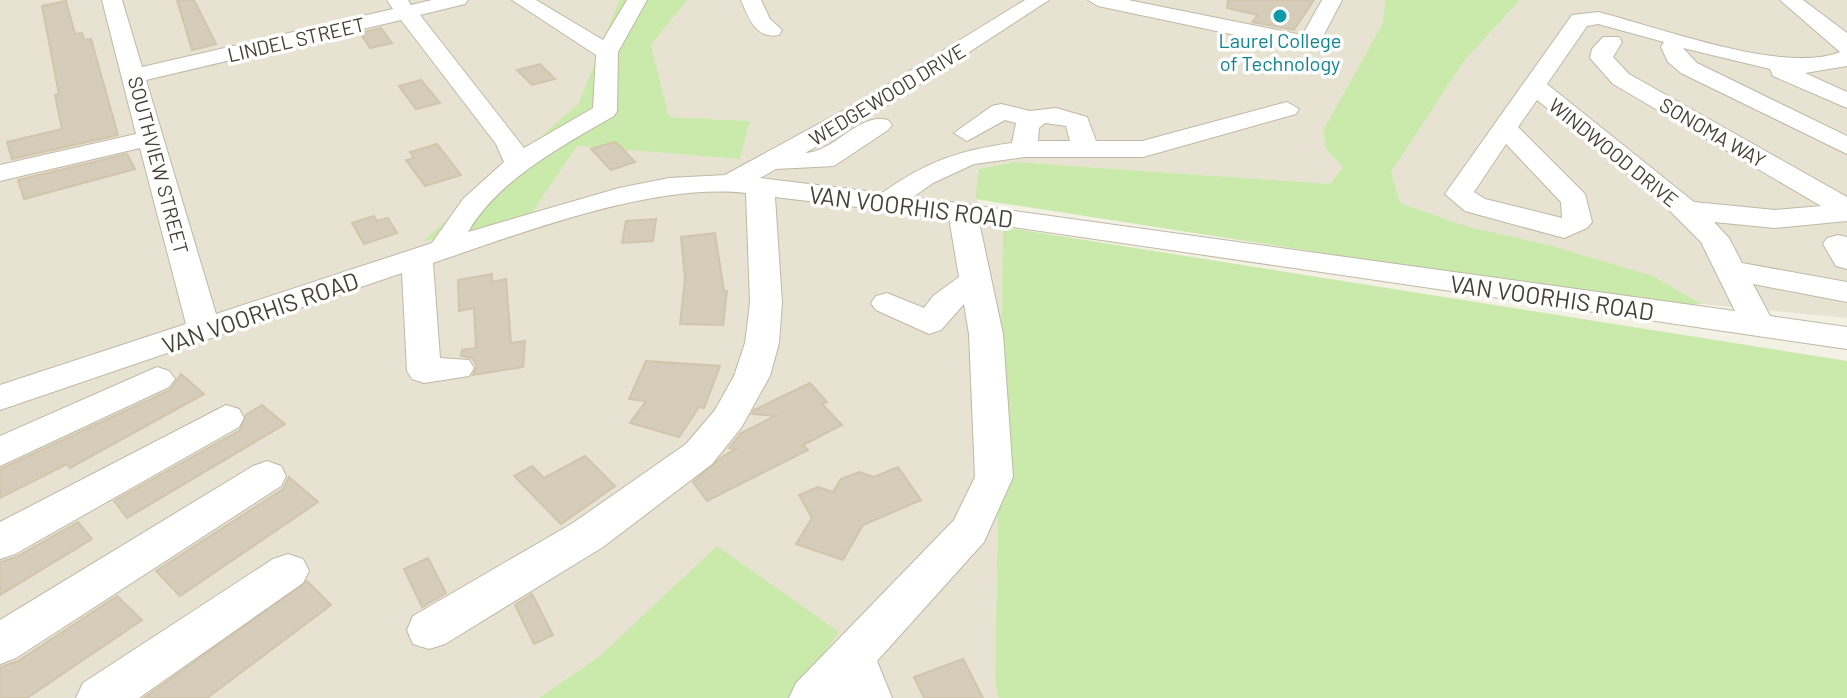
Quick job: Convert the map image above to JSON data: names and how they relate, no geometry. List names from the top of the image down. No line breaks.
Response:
{"streets":{"street":["LINDEL STREET","WEDGEWOOD DRIVE","SONOMA WAY","WINDWOOD DRIVE","SOUTHVIEW STREET","VAN VOORHIS ROAD"]},"crossings":[["LINDEL STREET","SOUTHVIEW STREET"],["WEDGEWOOD DRIVE","VAN VOORHIS ROAD"],["SONOMA WAY","WINDWOOD DRIVE"],["WINDWOOD DRIVE","VAN VOORHIS ROAD"],["SOUTHVIEW STREET","VAN VOORHIS ROAD"]],"places":["Laurel College of Technology"]}
